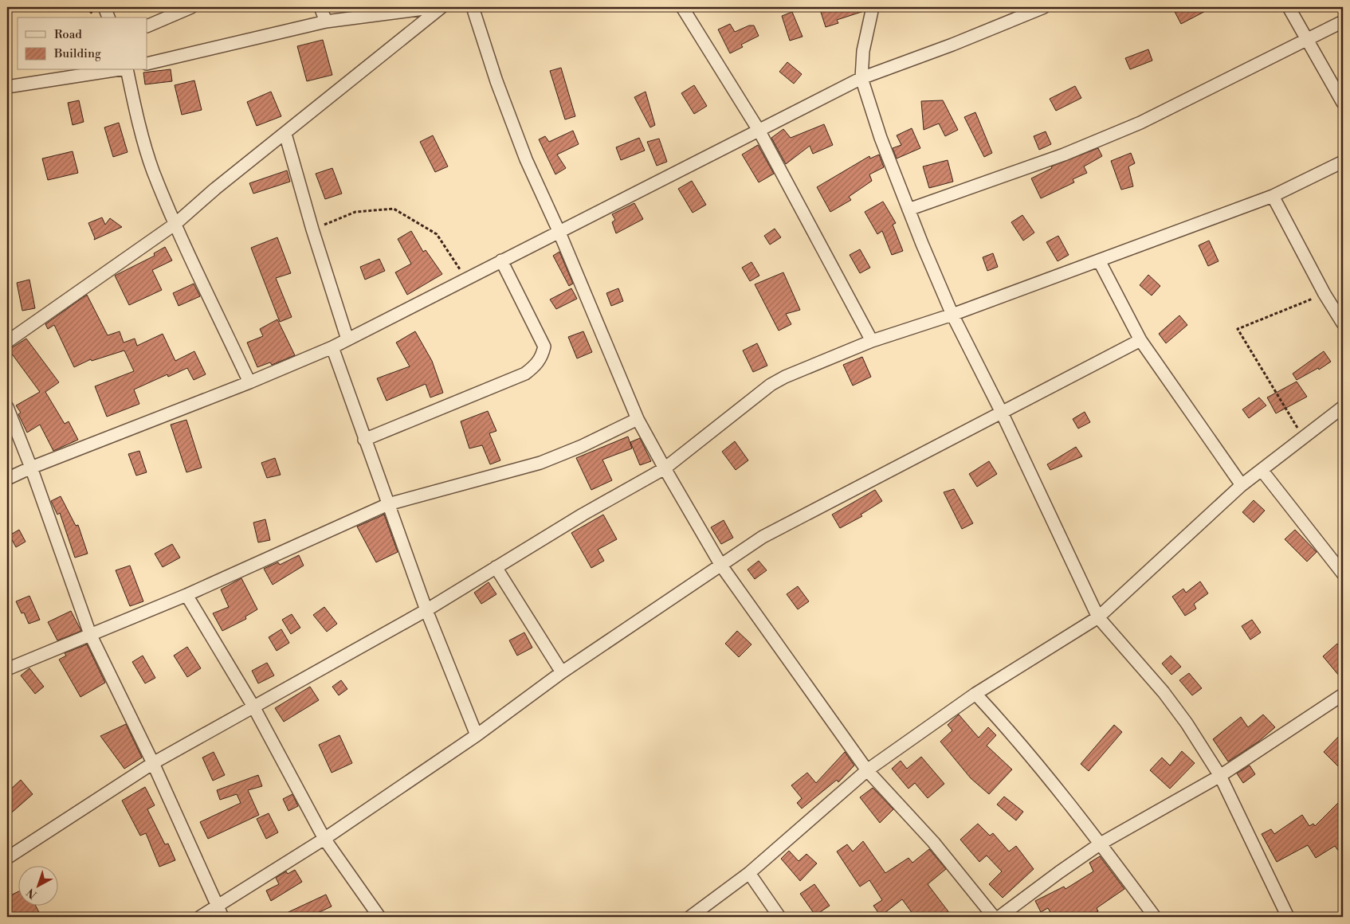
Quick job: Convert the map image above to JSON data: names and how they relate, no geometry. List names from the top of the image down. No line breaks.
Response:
{"legend":["Road","Building"],"north":"bottom left"}
